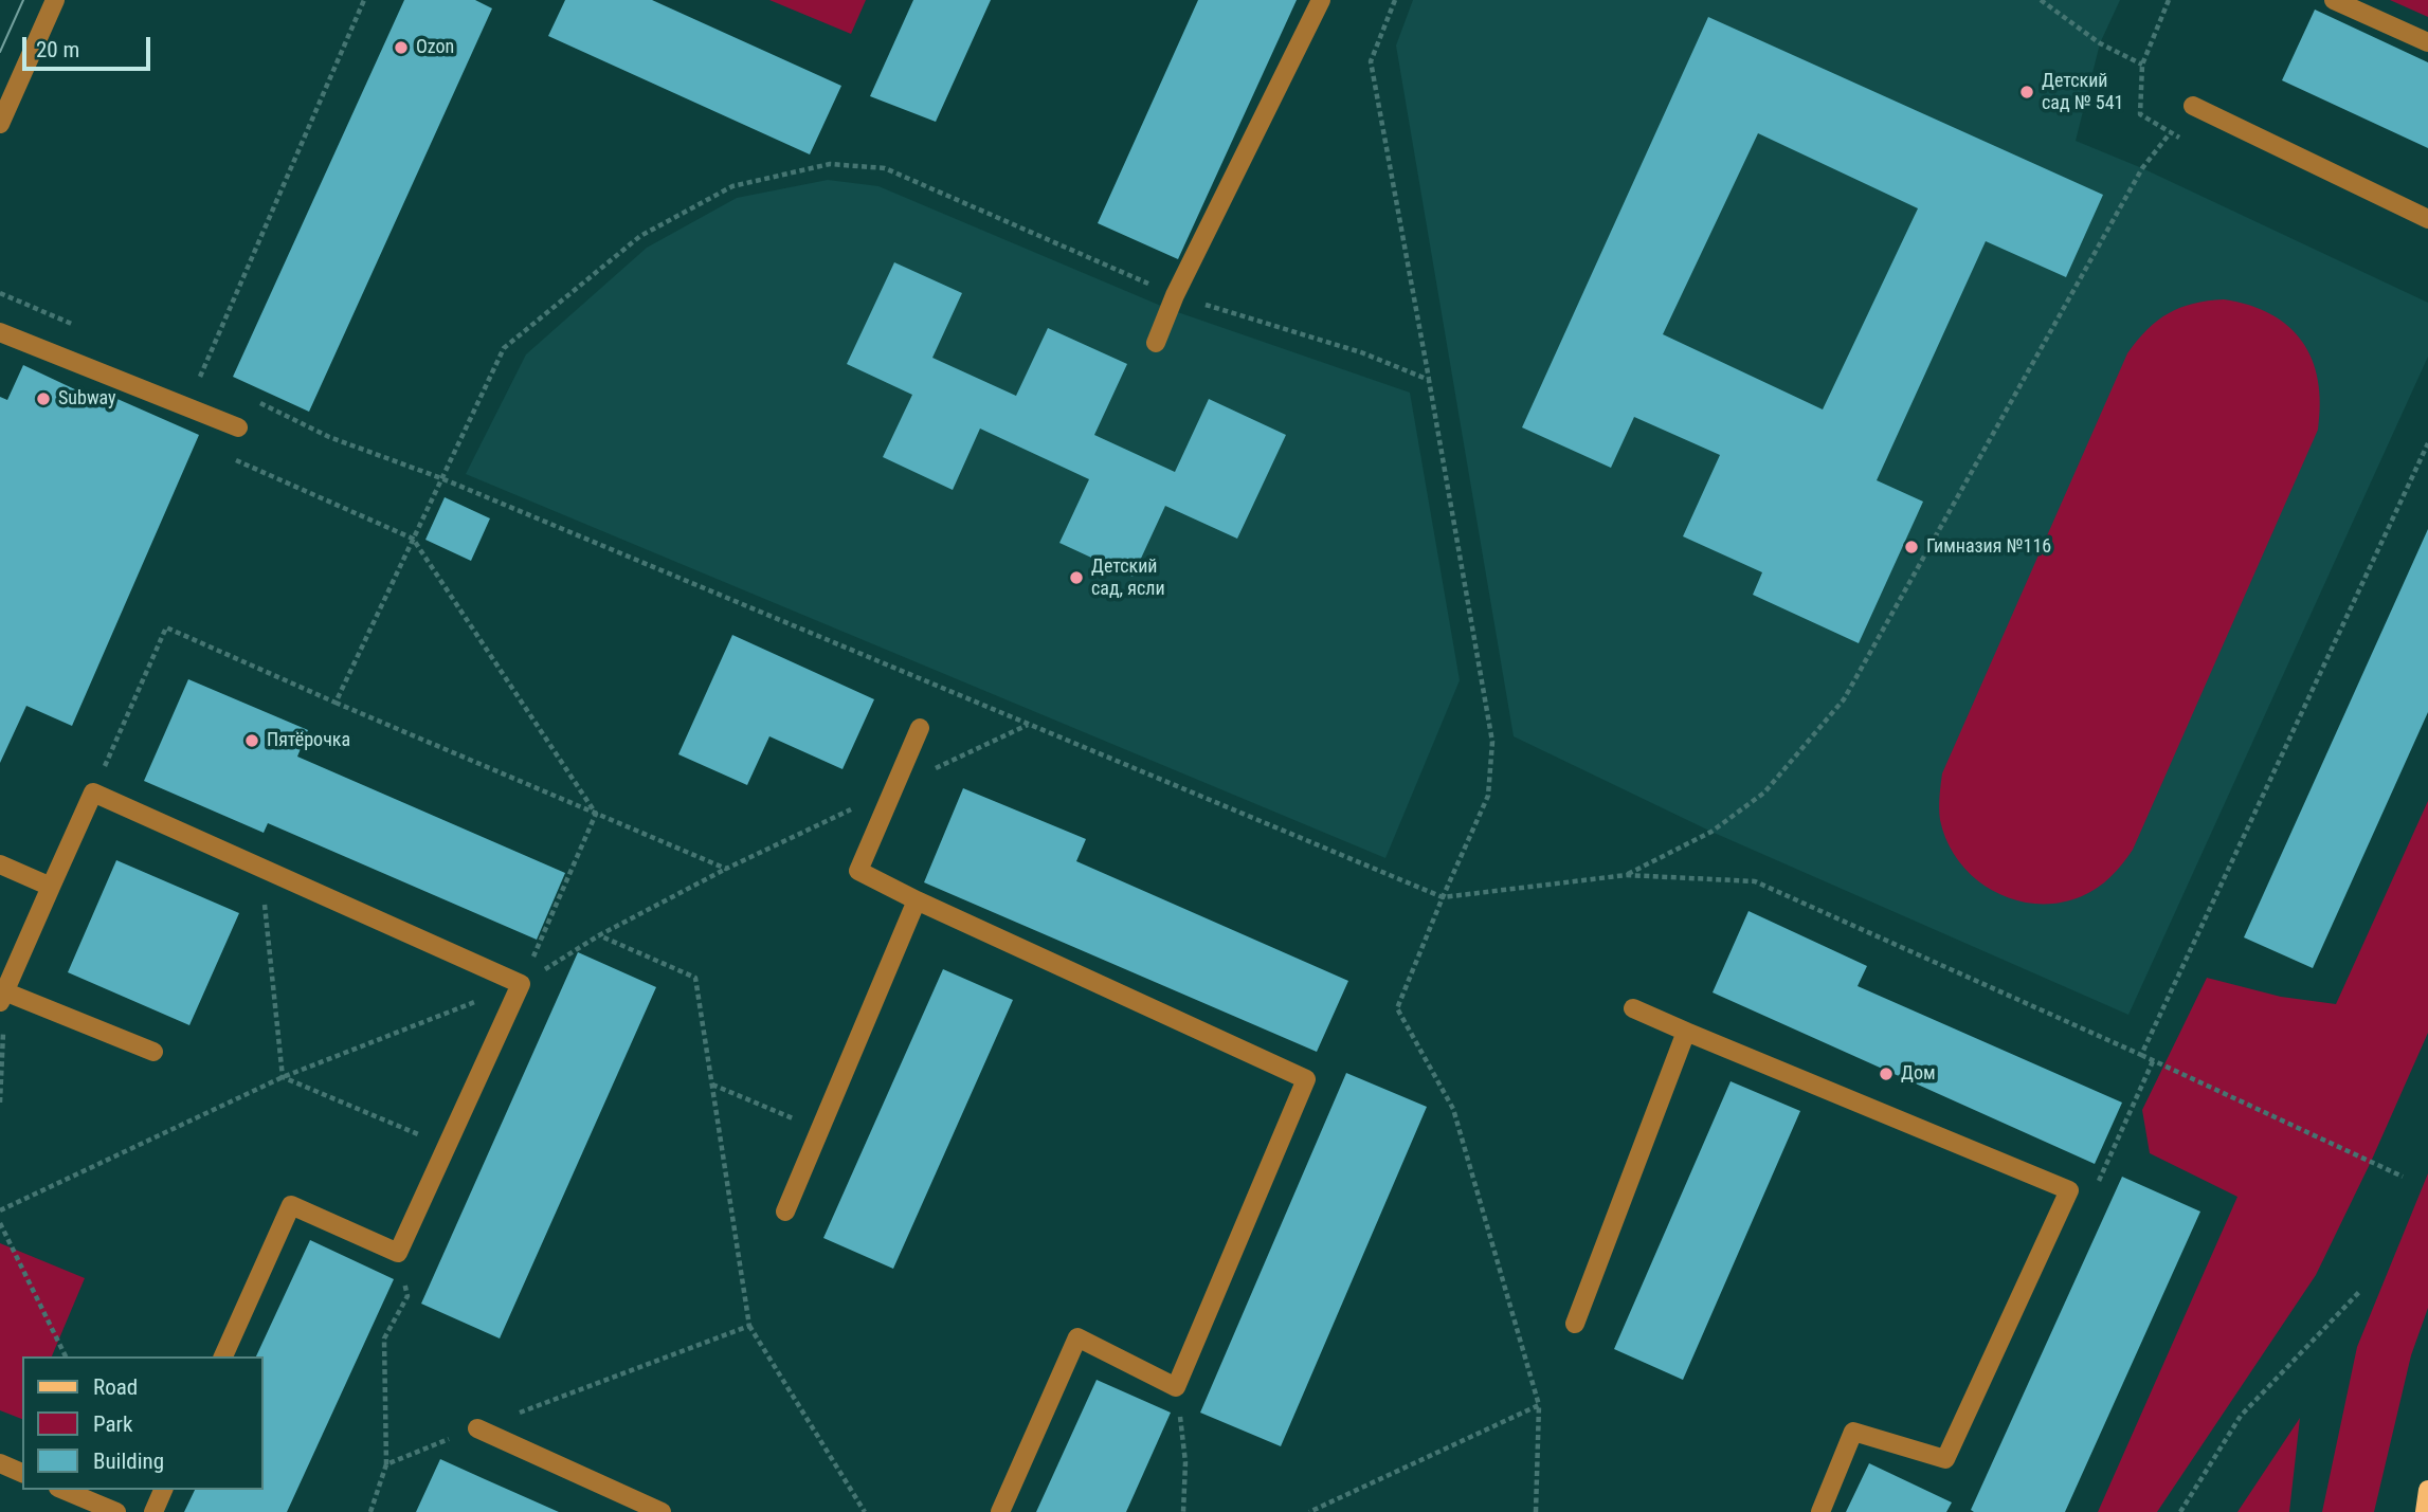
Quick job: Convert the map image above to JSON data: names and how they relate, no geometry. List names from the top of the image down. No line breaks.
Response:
{"places":["Ozon","Детский сад № 541","Subway","Гимназия №116","Детский сад, ясли","Пятёрочка","Дом"],"legend":["Road","Park","Building"],"scale_bar":"20 m"}
